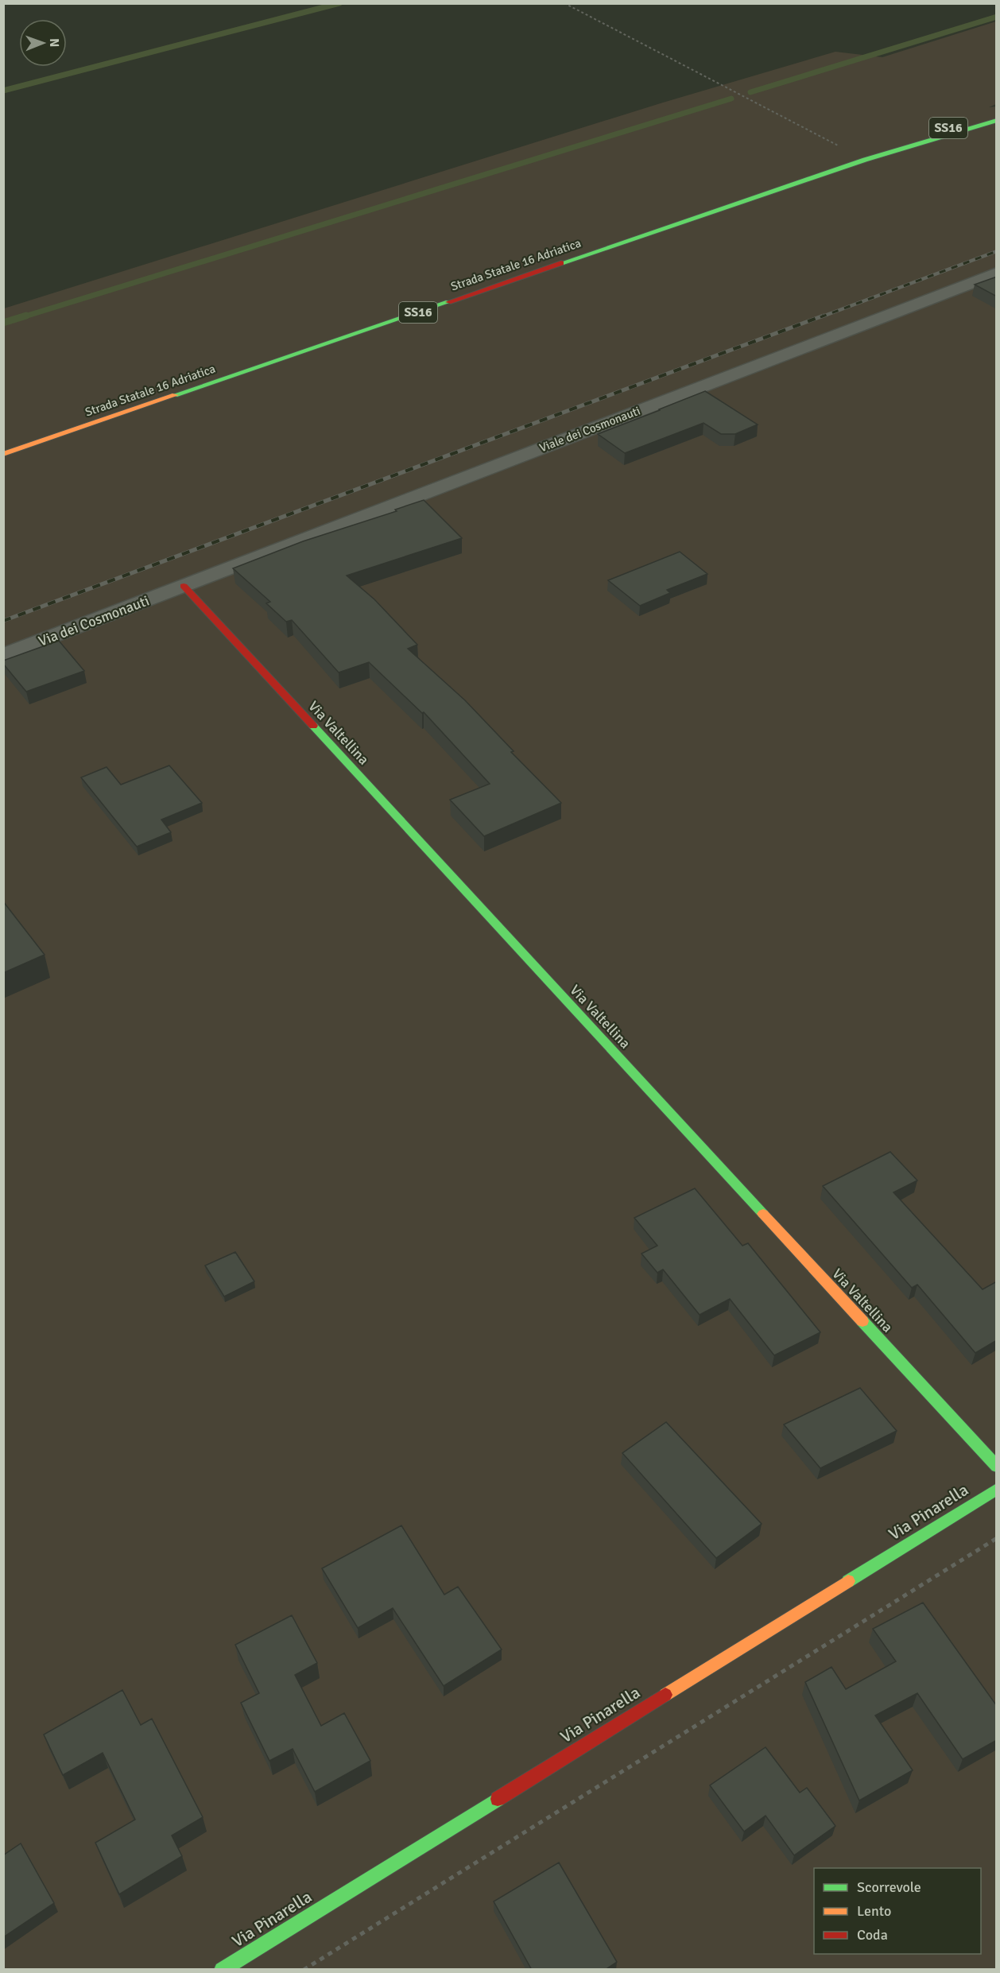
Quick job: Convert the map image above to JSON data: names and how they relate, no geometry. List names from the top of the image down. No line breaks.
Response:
{"streets":{"main road":["SS16","Strada Statale 16 Adriatica","Via Valtellina","Via Pinarella"],"street":["Viale dei Cosmonauti","Via dei Cosmonauti"]},"crossings":[["Viale dei Cosmonauti","Via dei Cosmonauti"],["Viale dei Cosmonauti","Via Valtellina"],["Via dei Cosmonauti","Via Valtellina"]],"legend":["Scorrevole","Lento","Coda"],"north":"right"}
